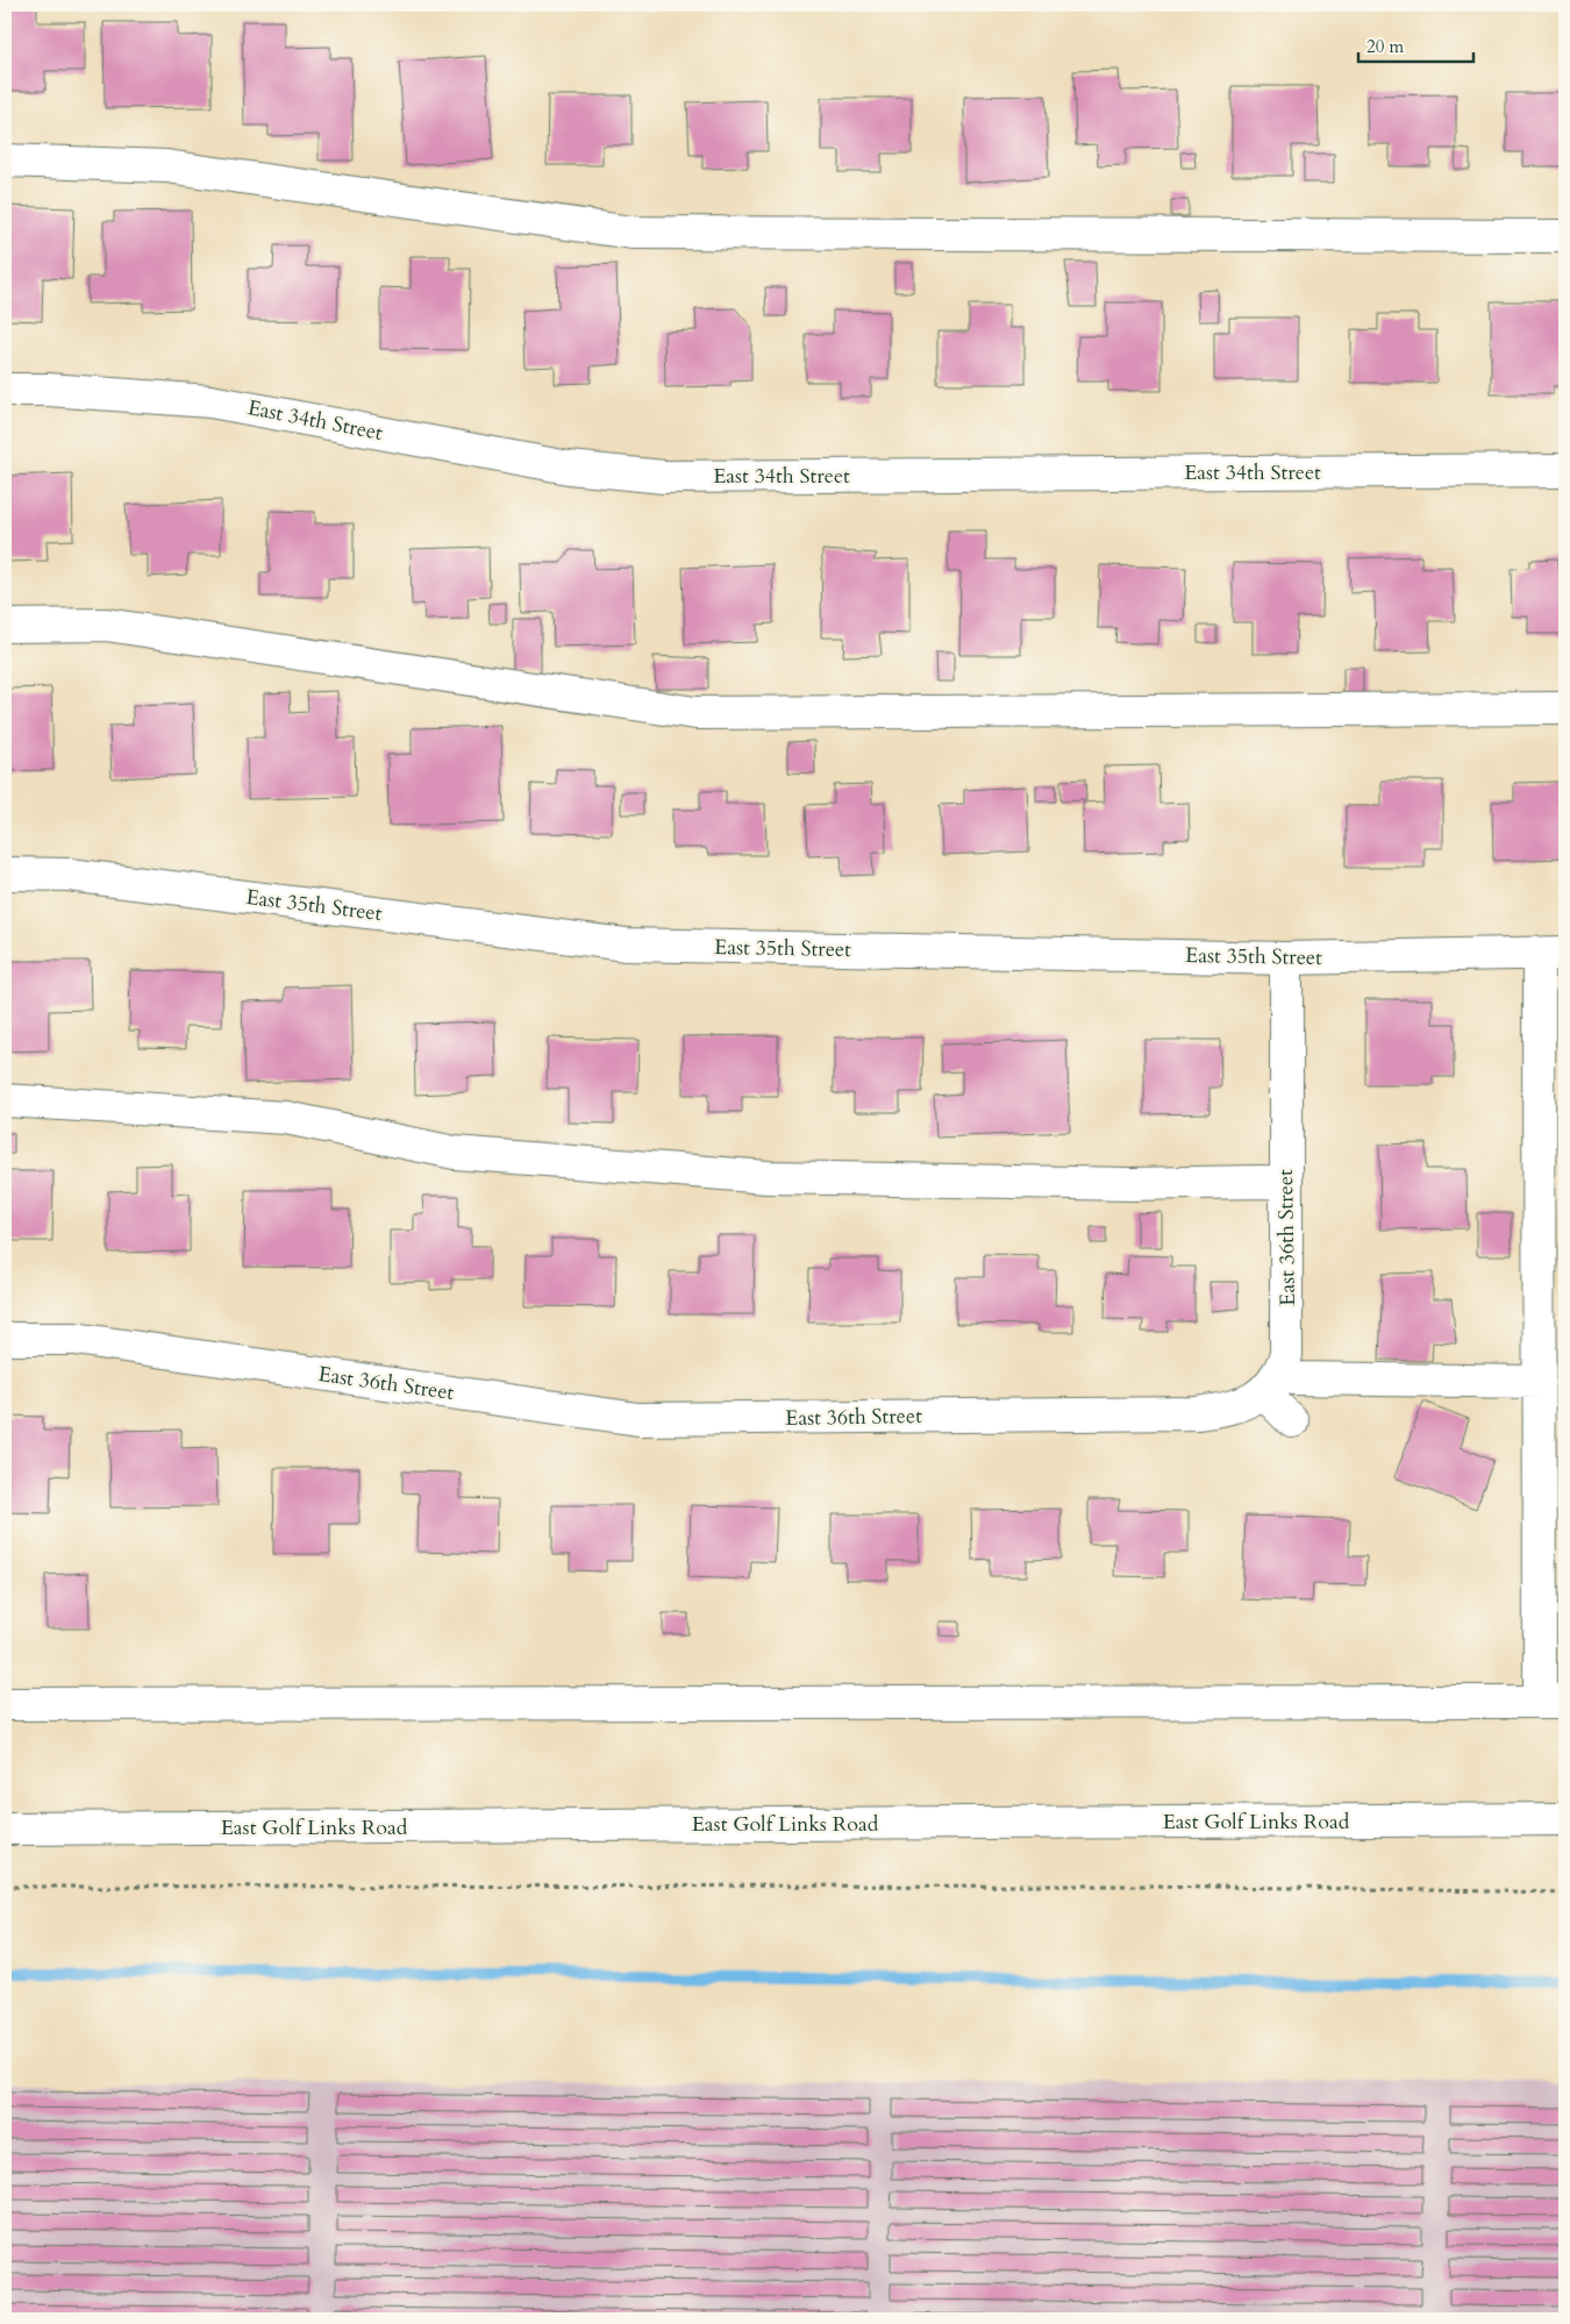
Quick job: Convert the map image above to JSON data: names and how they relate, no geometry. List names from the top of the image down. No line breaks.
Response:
{"streets":{"street":["East 34th Street","East 35th Street","East 36th Street","East Golf Links Road"]},"crossings":[["East 35th Street","East 36th Street"]],"scale_bar":"20 m"}
